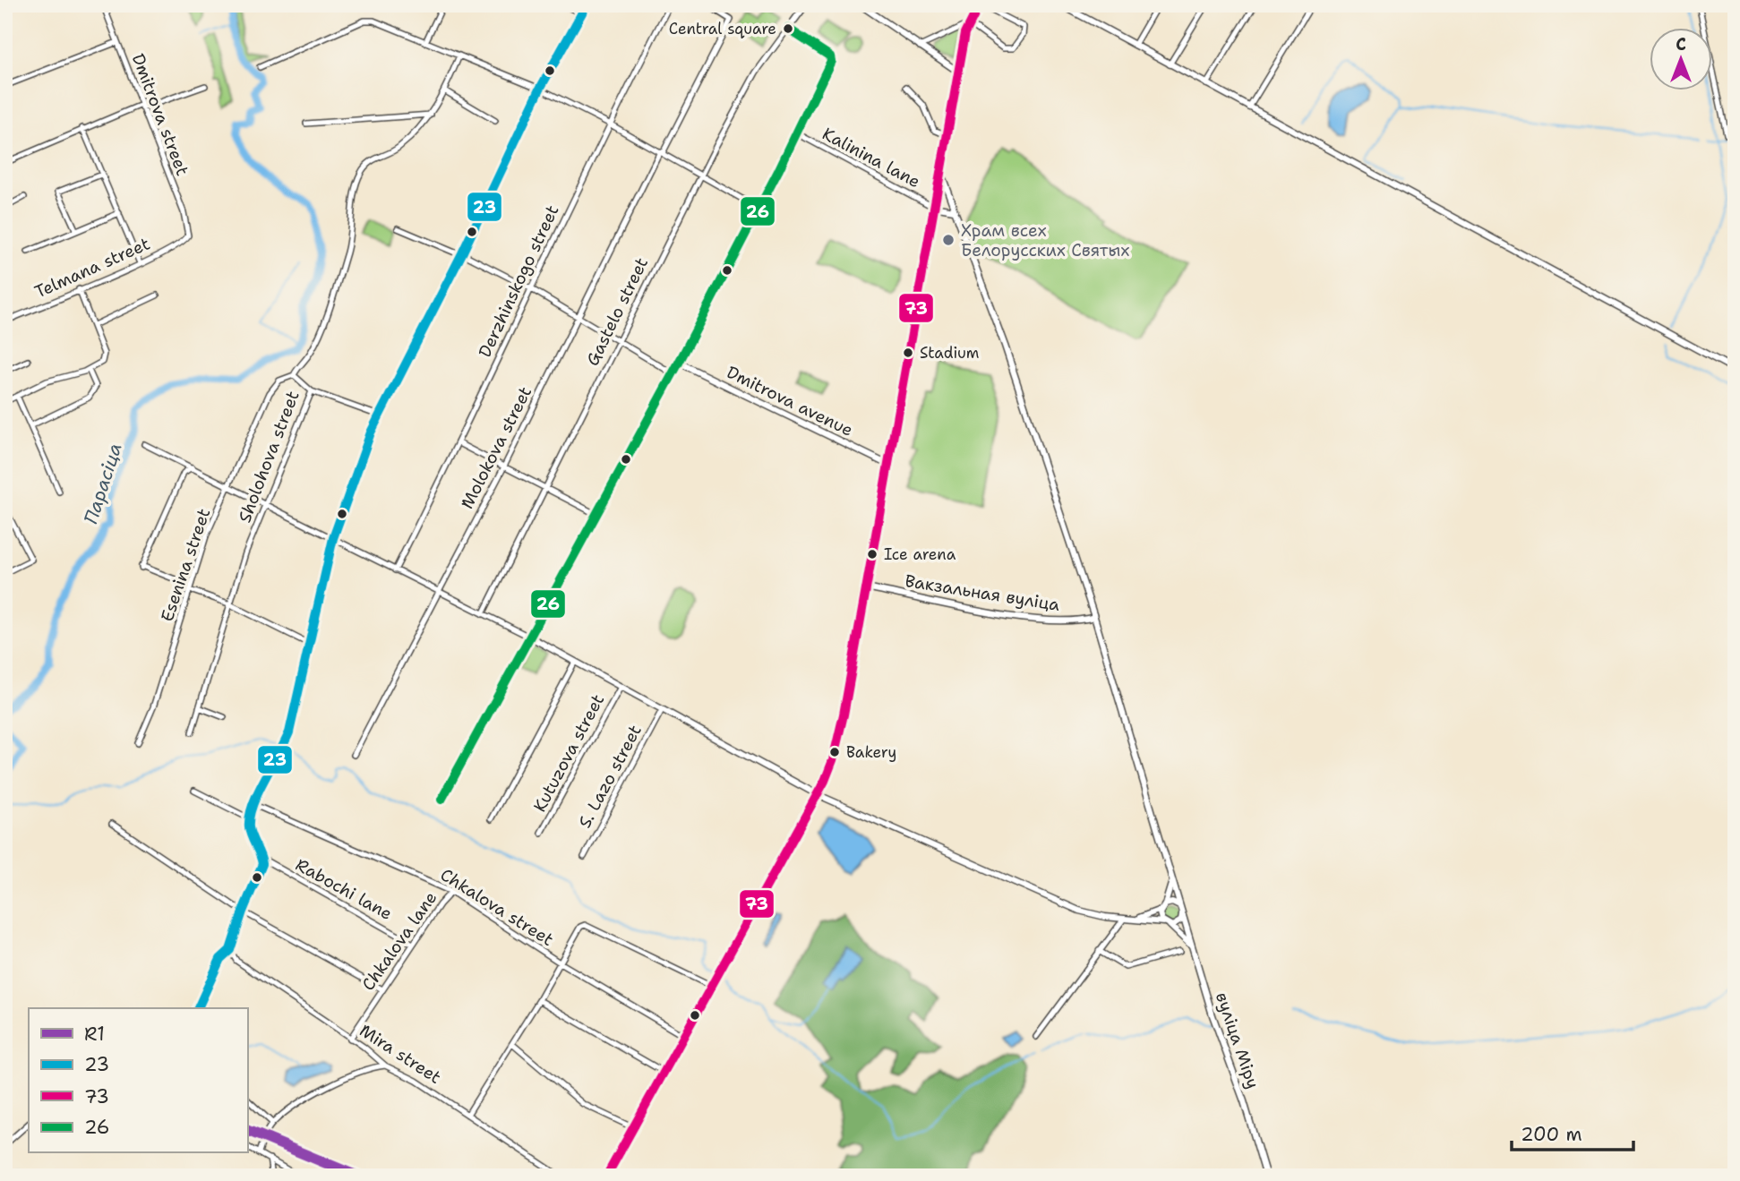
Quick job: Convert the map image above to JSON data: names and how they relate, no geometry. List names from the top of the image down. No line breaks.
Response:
{"streets":{"main road":["Dmitrova avenue","Вакзальная вуліца","вуліца Міру"],"street":["Dmitrova street","Kalinina lane","Telmana street","Derzhinskogo street","Gastelo street","Molokova street","Sholohova street","Esenina street","Kutuzova street","S. Lazo street","Rabochi lane","Chkalova street","Chkalova lane","Mira street"]},"crossings":[["Dmitrova street","Telmana street"],["Sholohova street","Esenina street"],["Вакзальная вуліца","вуліца Міру"],["Rabochi lane","Chkalova lane"],["Chkalova street","Chkalova lane"],["Chkalova lane","Mira street"]],"water":["Парасіца"],"places":["Central square","Храм всех Белорусских Святых","Stadium","Ice arena","Bakery"],"lines":["transit line 23","transit line 73","transit line 26","transit line R1"],"legend":["R1","23","73","26"],"scale_bar":"200 m","north":"top"}
